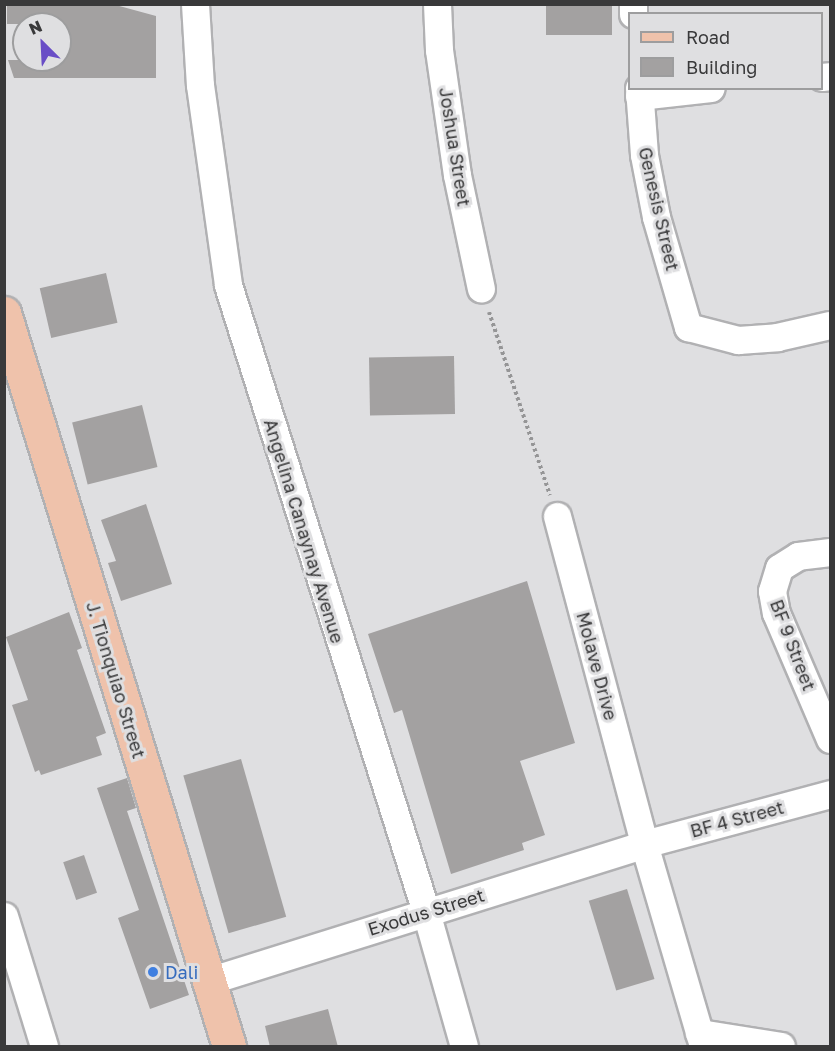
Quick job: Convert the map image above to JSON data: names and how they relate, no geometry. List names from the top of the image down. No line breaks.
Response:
{"streets":{"main road":["J. Tionquiao Street"],"street":["Joshua Street","Genesis Street","Angelina Canaynay Avenue","BF 9 Street","Molave Drive","BF 4 Street","Exodus Street"]},"crossings":[["Angelina Canaynay Avenue","Exodus Street"],["Molave Drive","BF 4 Street"],["Molave Drive","Exodus Street"],["J. Tionquiao Street","Exodus Street"],["BF 4 Street","Exodus Street"]],"places":["Dali"],"legend":["Road","Building"],"north":"top left"}
